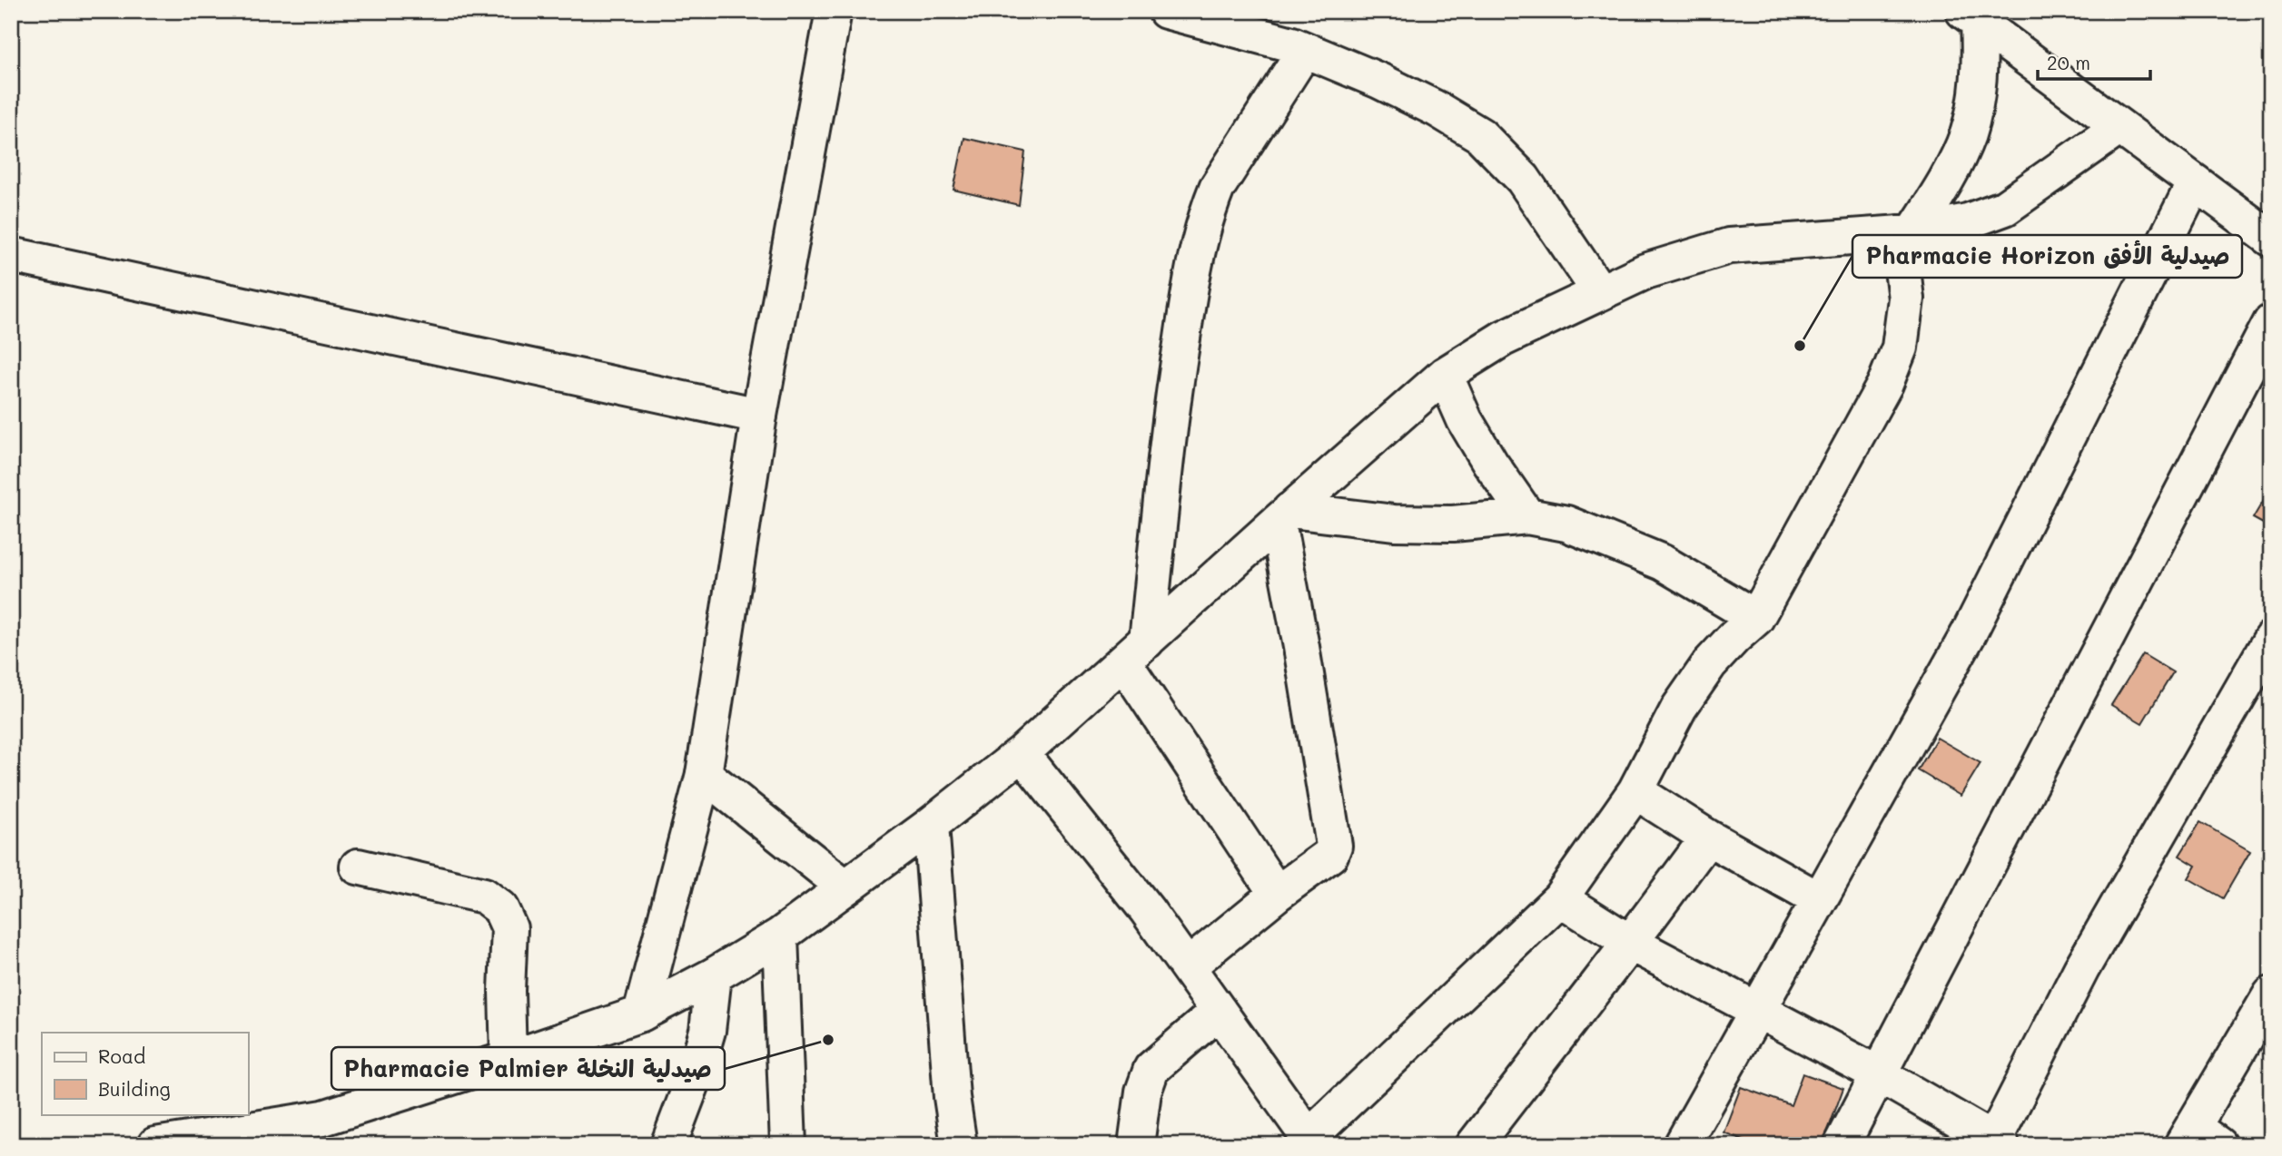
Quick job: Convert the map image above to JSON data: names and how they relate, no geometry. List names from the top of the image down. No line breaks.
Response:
{"places":["Pharmacie Horizon صيدلية الأفق","Pharmacie Palmier صيدلية النخلة"],"legend":["Road","Building"],"scale_bar":"20 m"}
